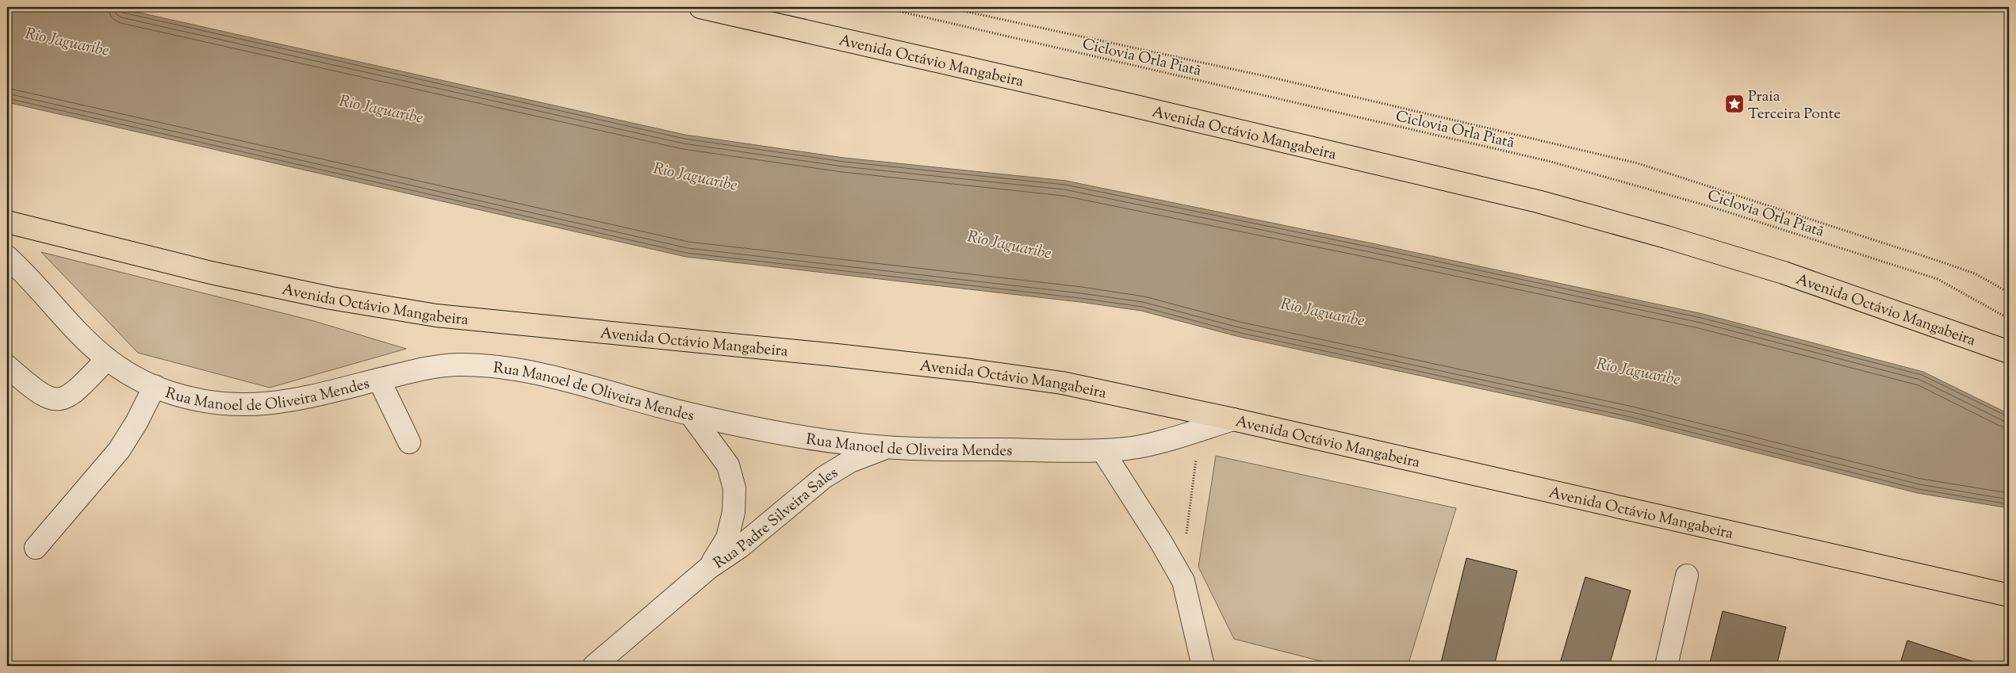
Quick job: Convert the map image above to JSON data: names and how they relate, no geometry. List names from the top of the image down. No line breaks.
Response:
{"streets":{"main road":["Avenida Octávio Mangabeira"],"street":["Rua Manoel de Oliveira Mendes","Rua Padre Silveira Sales"],"path":["Ciclovia Orla Piatã"]},"crossings":[["Avenida Octávio Mangabeira","Rua Manoel de Oliveira Mendes"],["Rua Manoel de Oliveira Mendes","Rua Padre Silveira Sales"]],"water":["Rio Jaguaribe"],"places":{"place":["Praia Terceira Ponte"]}}
